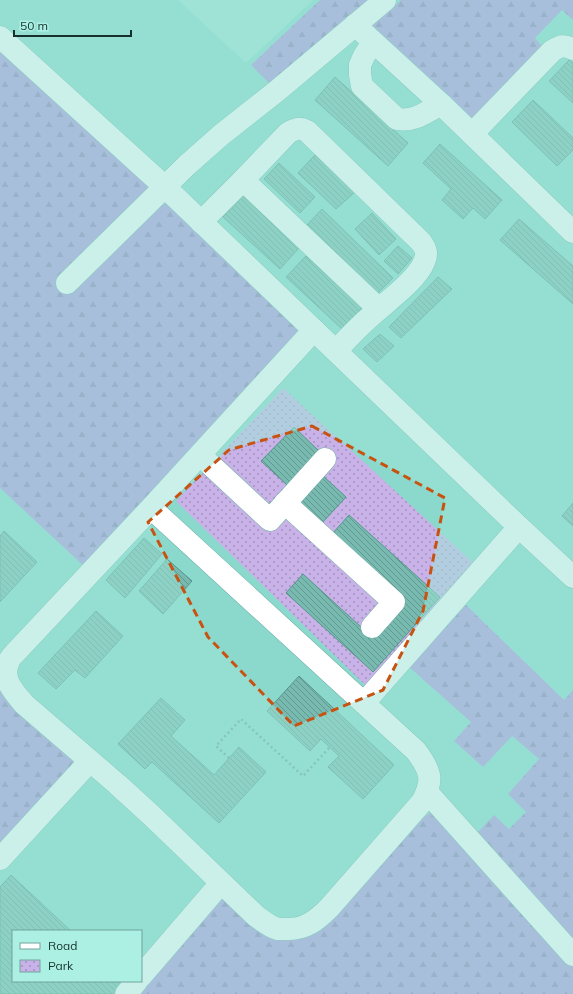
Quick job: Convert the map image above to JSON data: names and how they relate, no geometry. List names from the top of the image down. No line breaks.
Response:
{"legend":["Road","Park"],"scale_bar":"50 m"}
